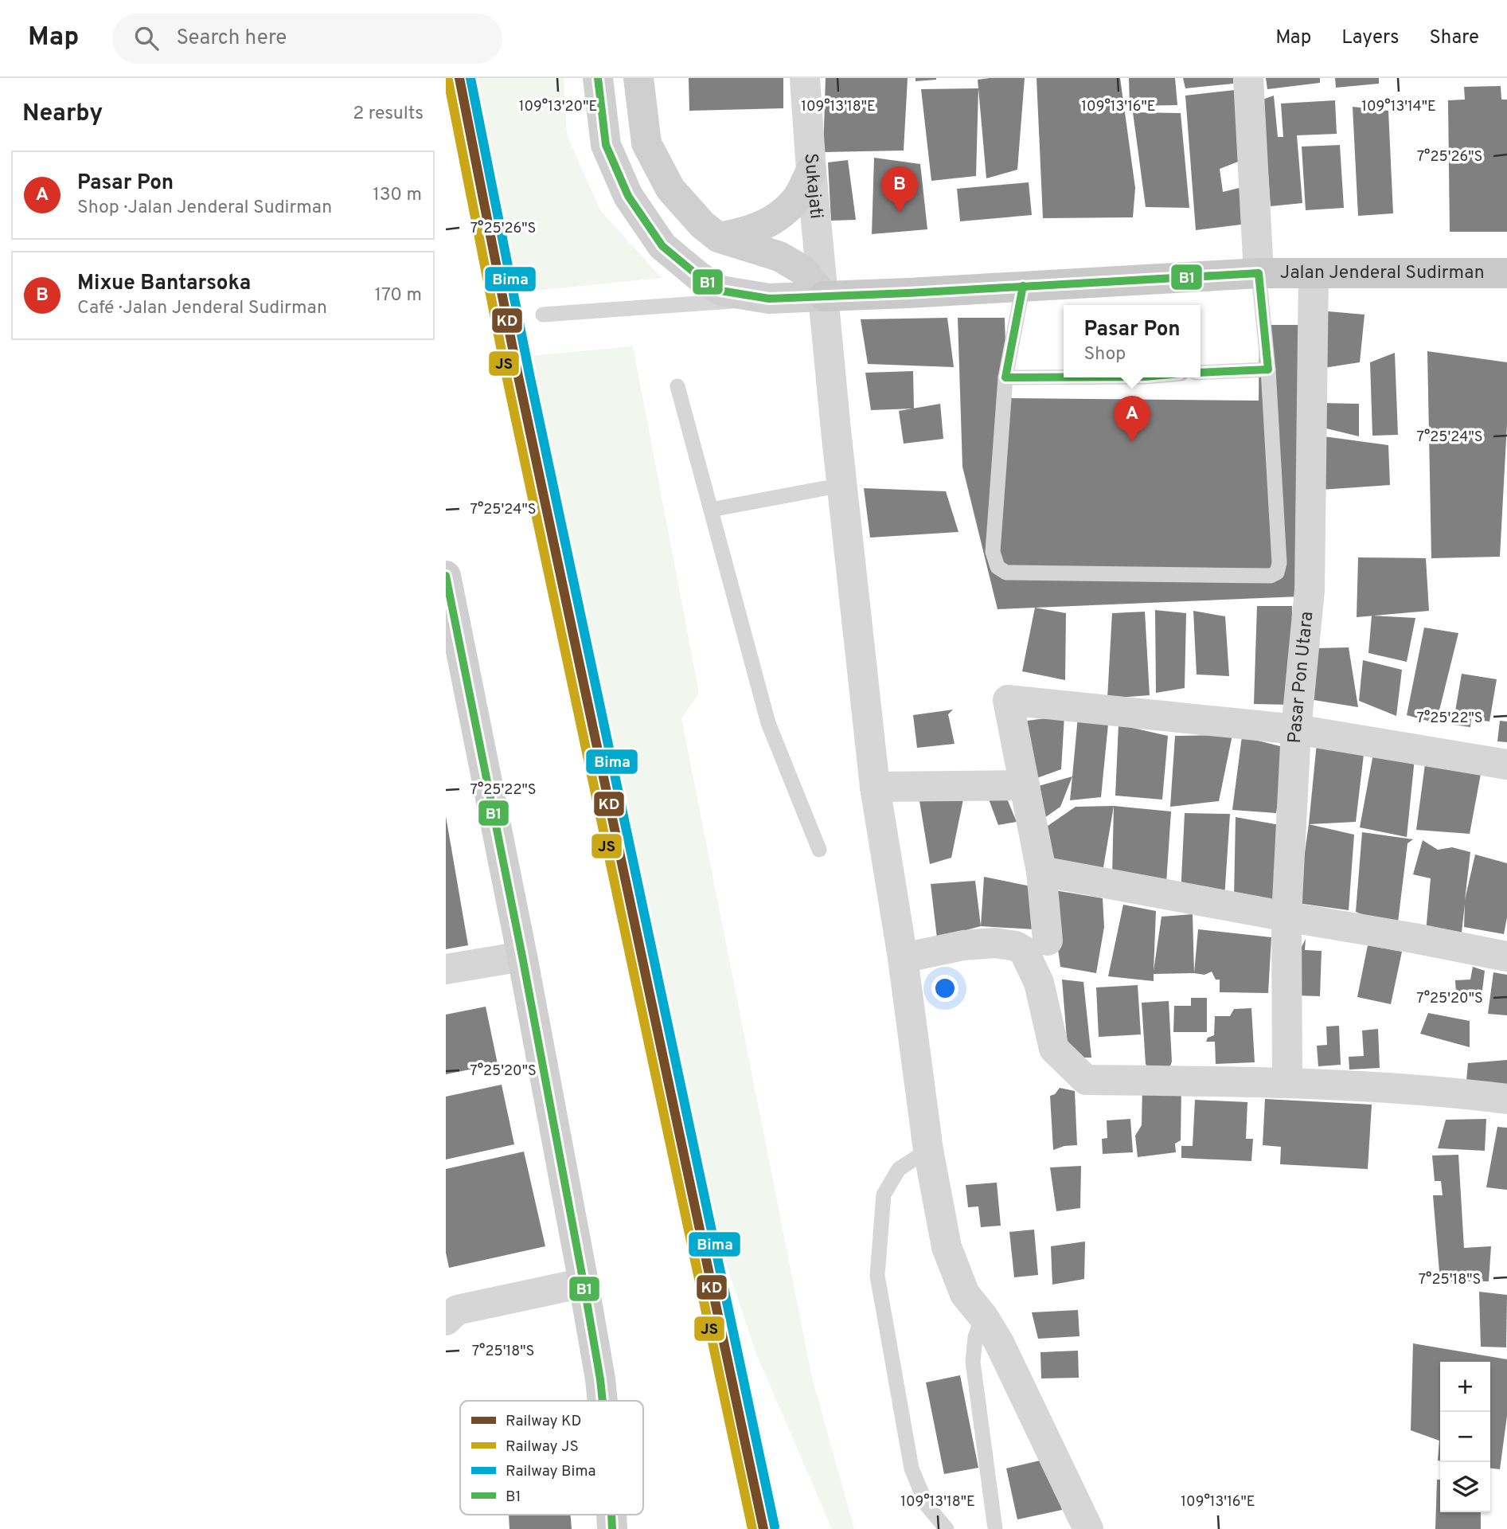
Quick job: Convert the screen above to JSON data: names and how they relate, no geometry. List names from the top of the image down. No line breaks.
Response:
{"streets":{"main road":["Jalan Jenderal Sudirman"],"street":["Sukajati","Pasar Pon Utara"]},"crossings":[["Sukajati","Jalan Jenderal Sudirman"],["Jalan Jenderal Sudirman","Pasar Pon Utara"]],"lines":["rail line KD","rail line Bima","transit line B1","rail line JS"],"legend":["Railway KD","Railway JS","Railway Bima","B1"],"page":{"header":"Map","search":"Search here","nav":["Map","Layers","Share"],"heading":["Nearby","2 results"],"list":[{"mark":"A","name":"Pasar Pon","note":"Shop · Jalan Jenderal Sudirman","value":"130 m"},{"mark":"B","name":"Mixue Bantarsoka","note":"Café · Jalan Jenderal Sudirman","value":"170 m"}],"pins":["B","A"],"popup":["Pasar Pon","Shop"],"map_buttons":["+","−"]},"coordinates":["109°13'20\"E","109°13'18\"E","109°13'16\"E","109°13'14\"E","7°25'26\"S","7°25'24\"S","7°25'22\"S","7°25'20\"S","7°25'18\"S"]}
